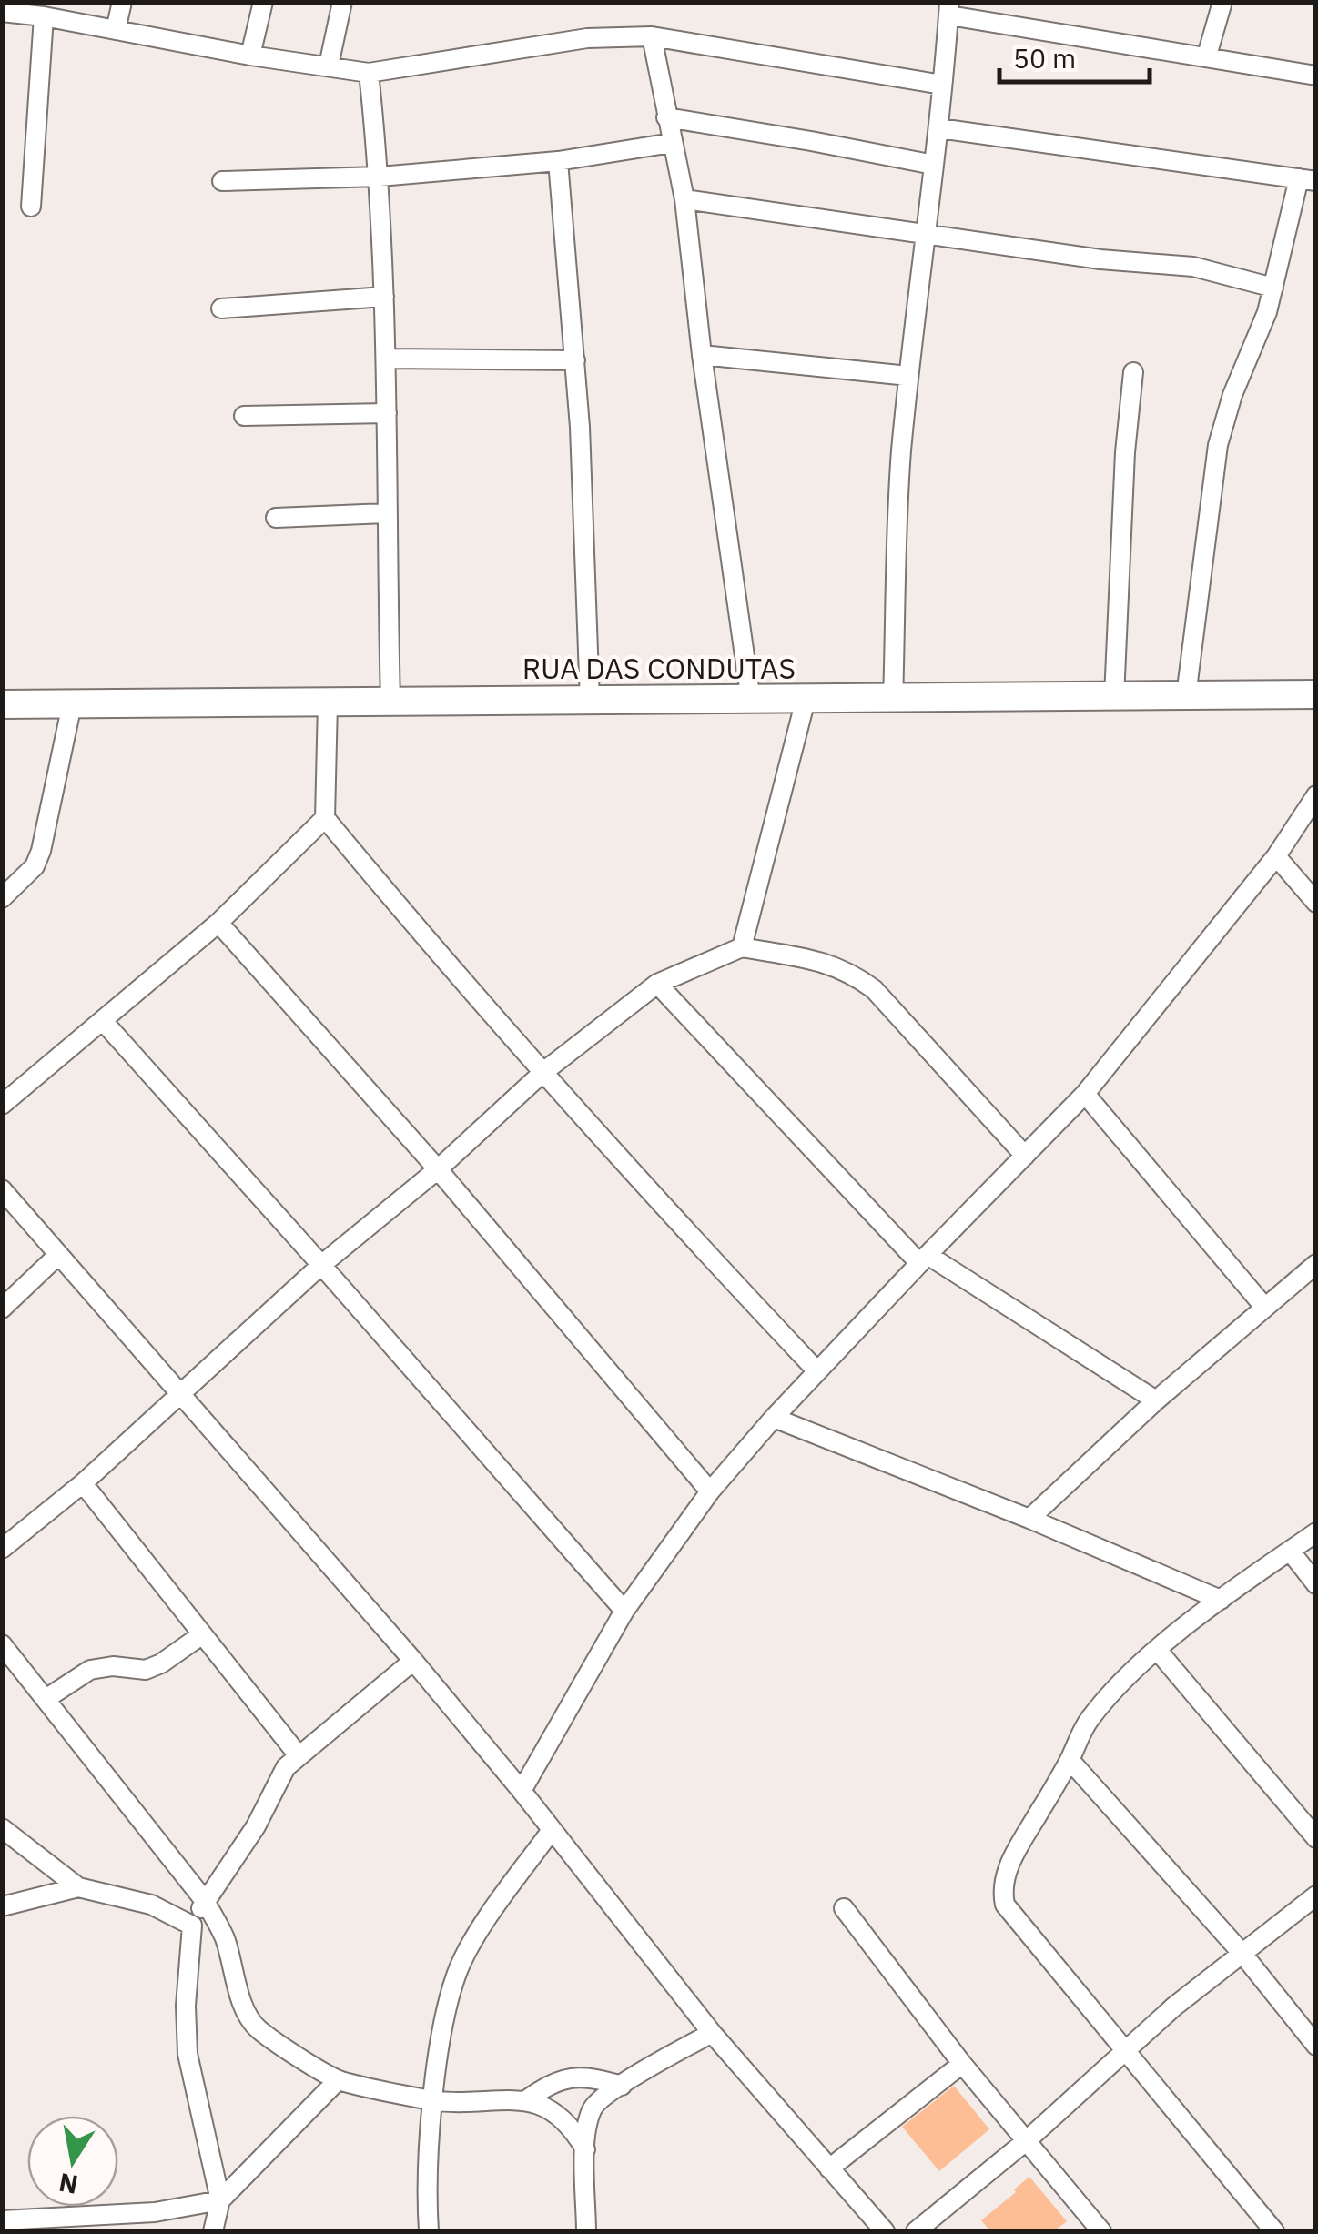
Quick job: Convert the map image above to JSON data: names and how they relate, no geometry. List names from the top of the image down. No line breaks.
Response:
{"streets":{"street":["RUA DAS CONDUTAS"]},"scale_bar":"50 m","north":"bottom"}
